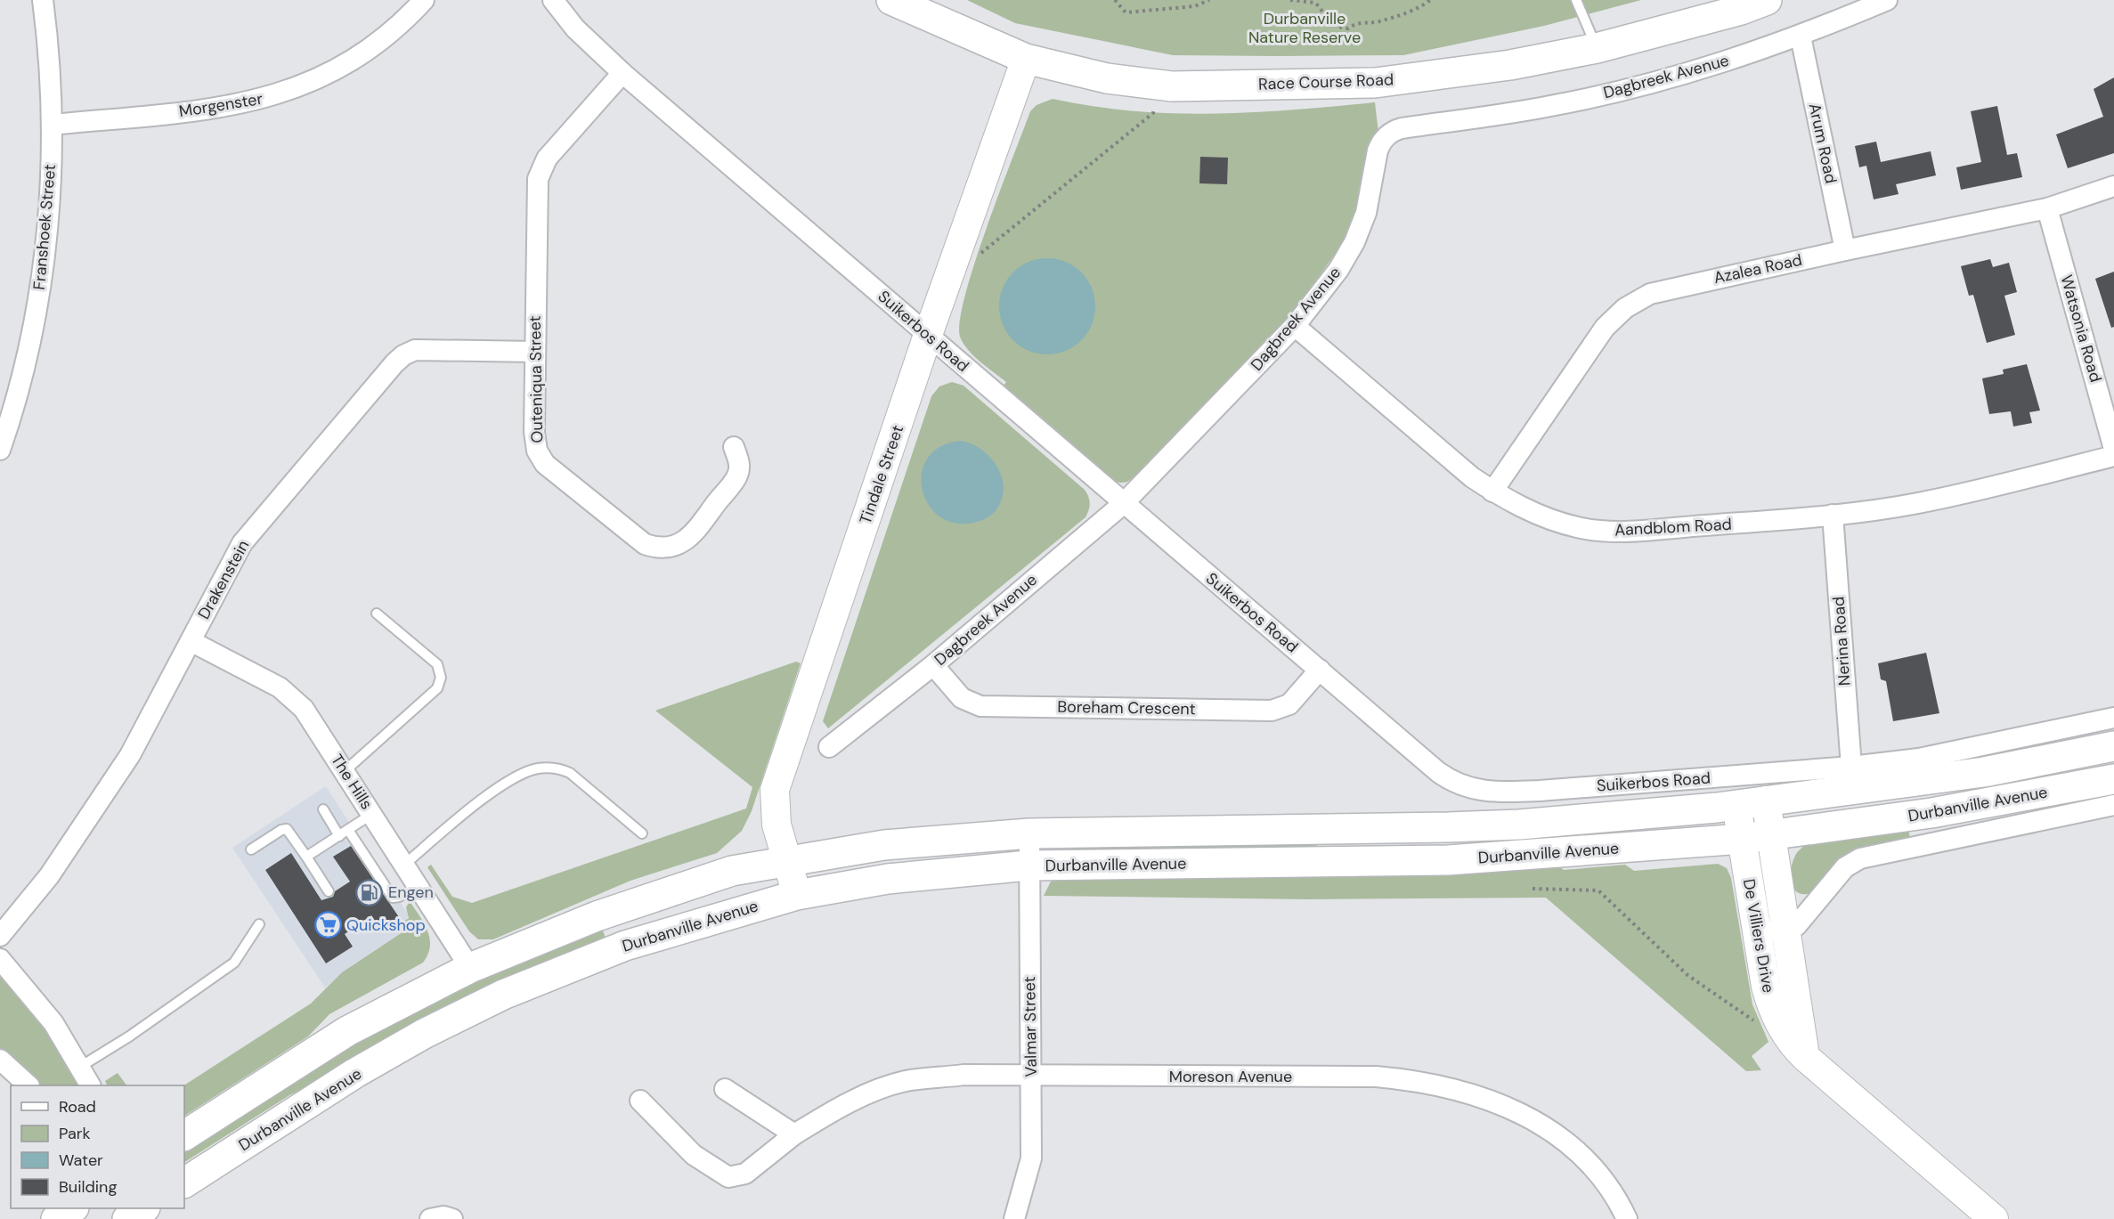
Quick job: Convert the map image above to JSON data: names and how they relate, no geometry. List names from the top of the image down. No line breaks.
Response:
{"streets":{"main road":["Race Course Road","Tindale Street","Durbanville Avenue","De Villiers Drive"],"street":["Dagbreek Avenue","Morgenster","Arum Road","Franshoek Street","Azalea Road","Watsonia Road","Suikerbos Road","Outeniqua Street","Aandblom Road","Drakenstein","Nerina Road","Boreham Crescent","The Hills","Valmar Street","Moreson Avenue"]},"crossings":[["Dagbreek Avenue","Arum Road"],["Dagbreek Avenue","Suikerbos Road"],["Dagbreek Avenue","Aandblom Road"],["Dagbreek Avenue","Boreham Crescent"],["Race Course Road","Tindale Street"],["Morgenster","Franshoek Street"],["Arum Road","Azalea Road"],["Azalea Road","Watsonia Road"],["Azalea Road","Aandblom Road"],["Suikerbos Road","Outeniqua Street"],["Suikerbos Road","Tindale Street"],["Suikerbos Road","Nerina Road"],["Suikerbos Road","Boreham Crescent"],["Outeniqua Street","Drakenstein"],["Tindale Street","Durbanville Avenue"],["Aandblom Road","Nerina Road"],["Drakenstein","The Hills"],["The Hills","Durbanville Avenue"],["Durbanville Avenue","De Villiers Drive"],["Durbanville Avenue","Valmar Street"],["Valmar Street","Moreson Avenue"]],"parks":["Durbanville Nature Reserve"],"places":{"fuel station":["Engen"],"supermarket":["Quickshop"]},"legend":["Road","Park","Water","Building"]}
